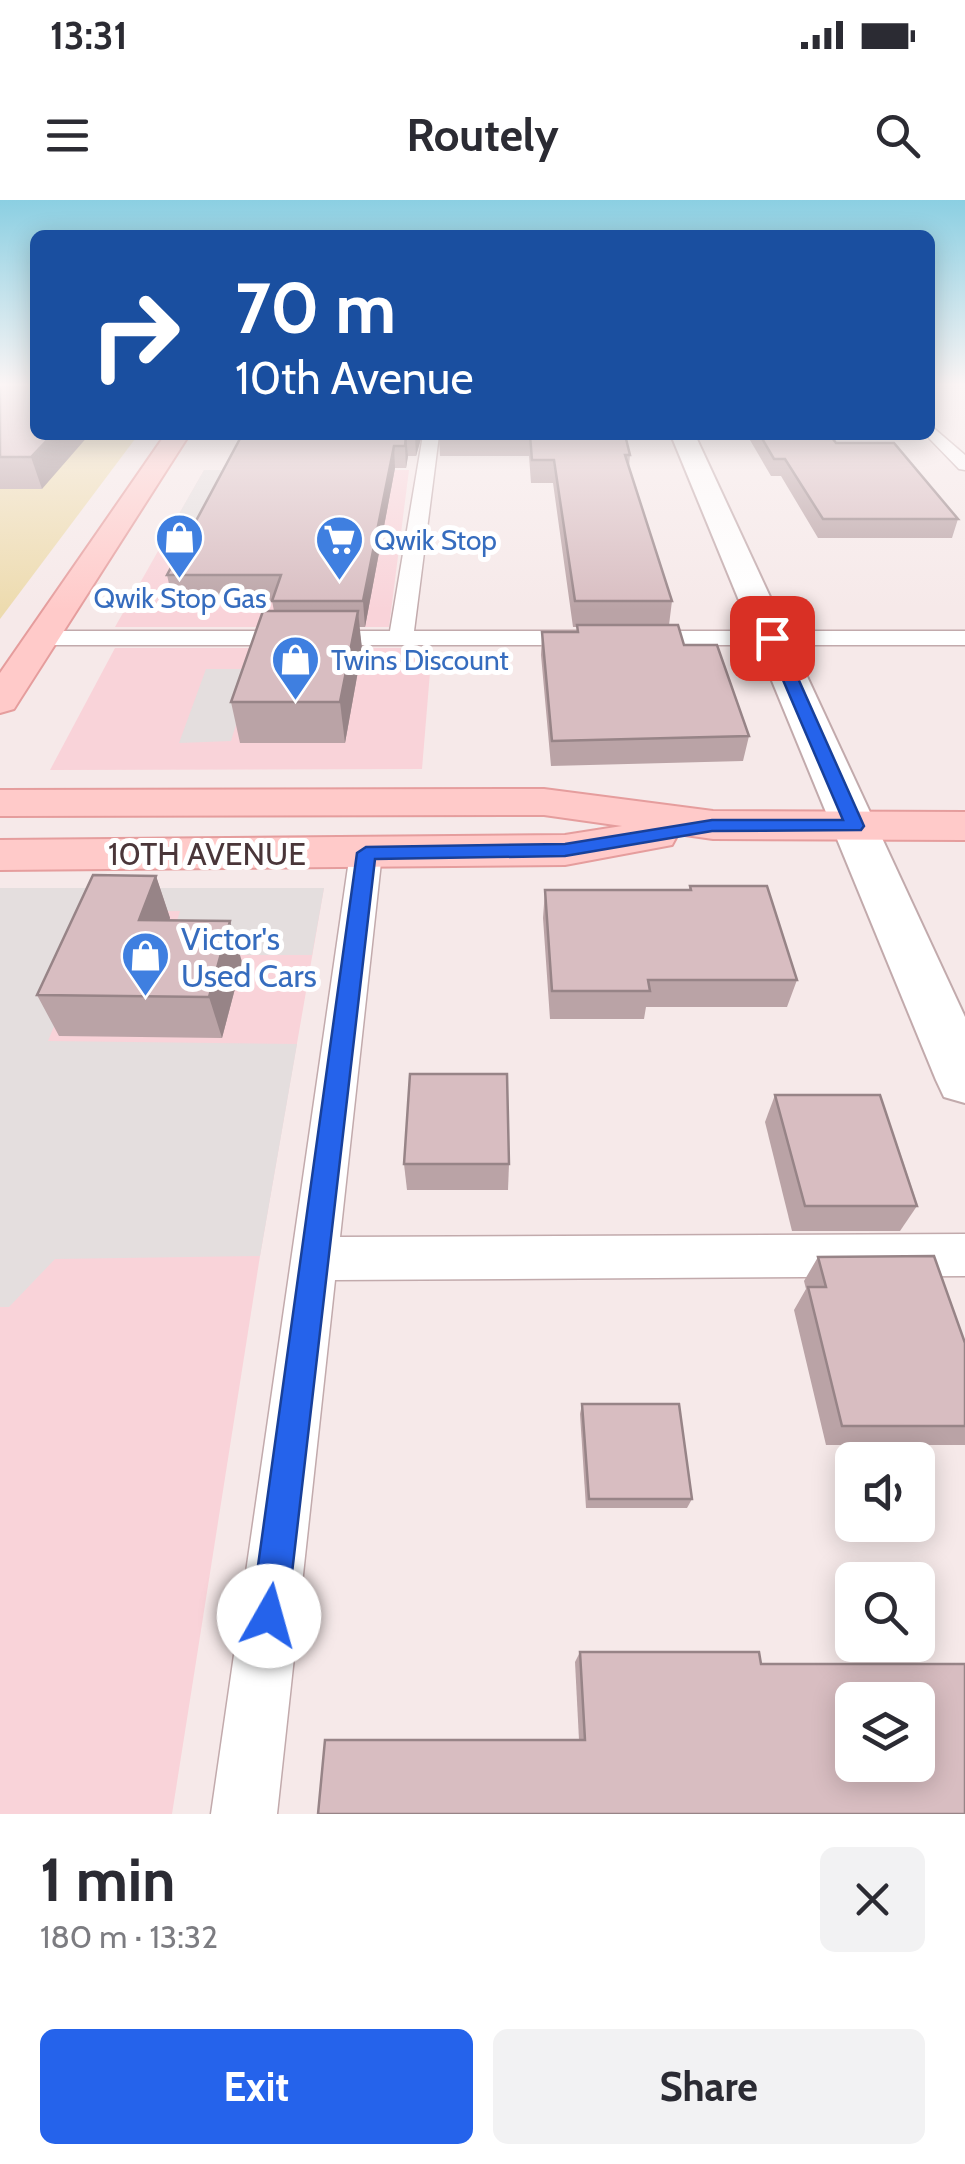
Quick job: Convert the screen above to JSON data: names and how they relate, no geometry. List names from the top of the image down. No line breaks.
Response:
{"streets":{"main road":["10TH AVENUE"]},"places":{"shop":["Qwik Stop Gas","Twins Discount","Victor's Used Cars"],"supermarket":["Qwik Stop"]},"page":{"status":"13:31","header":"Routely","turn":["70 m","10th Avenue"],"heading":["1 min","180 m · 13:32"],"buttons":["Exit","Share"]}}
